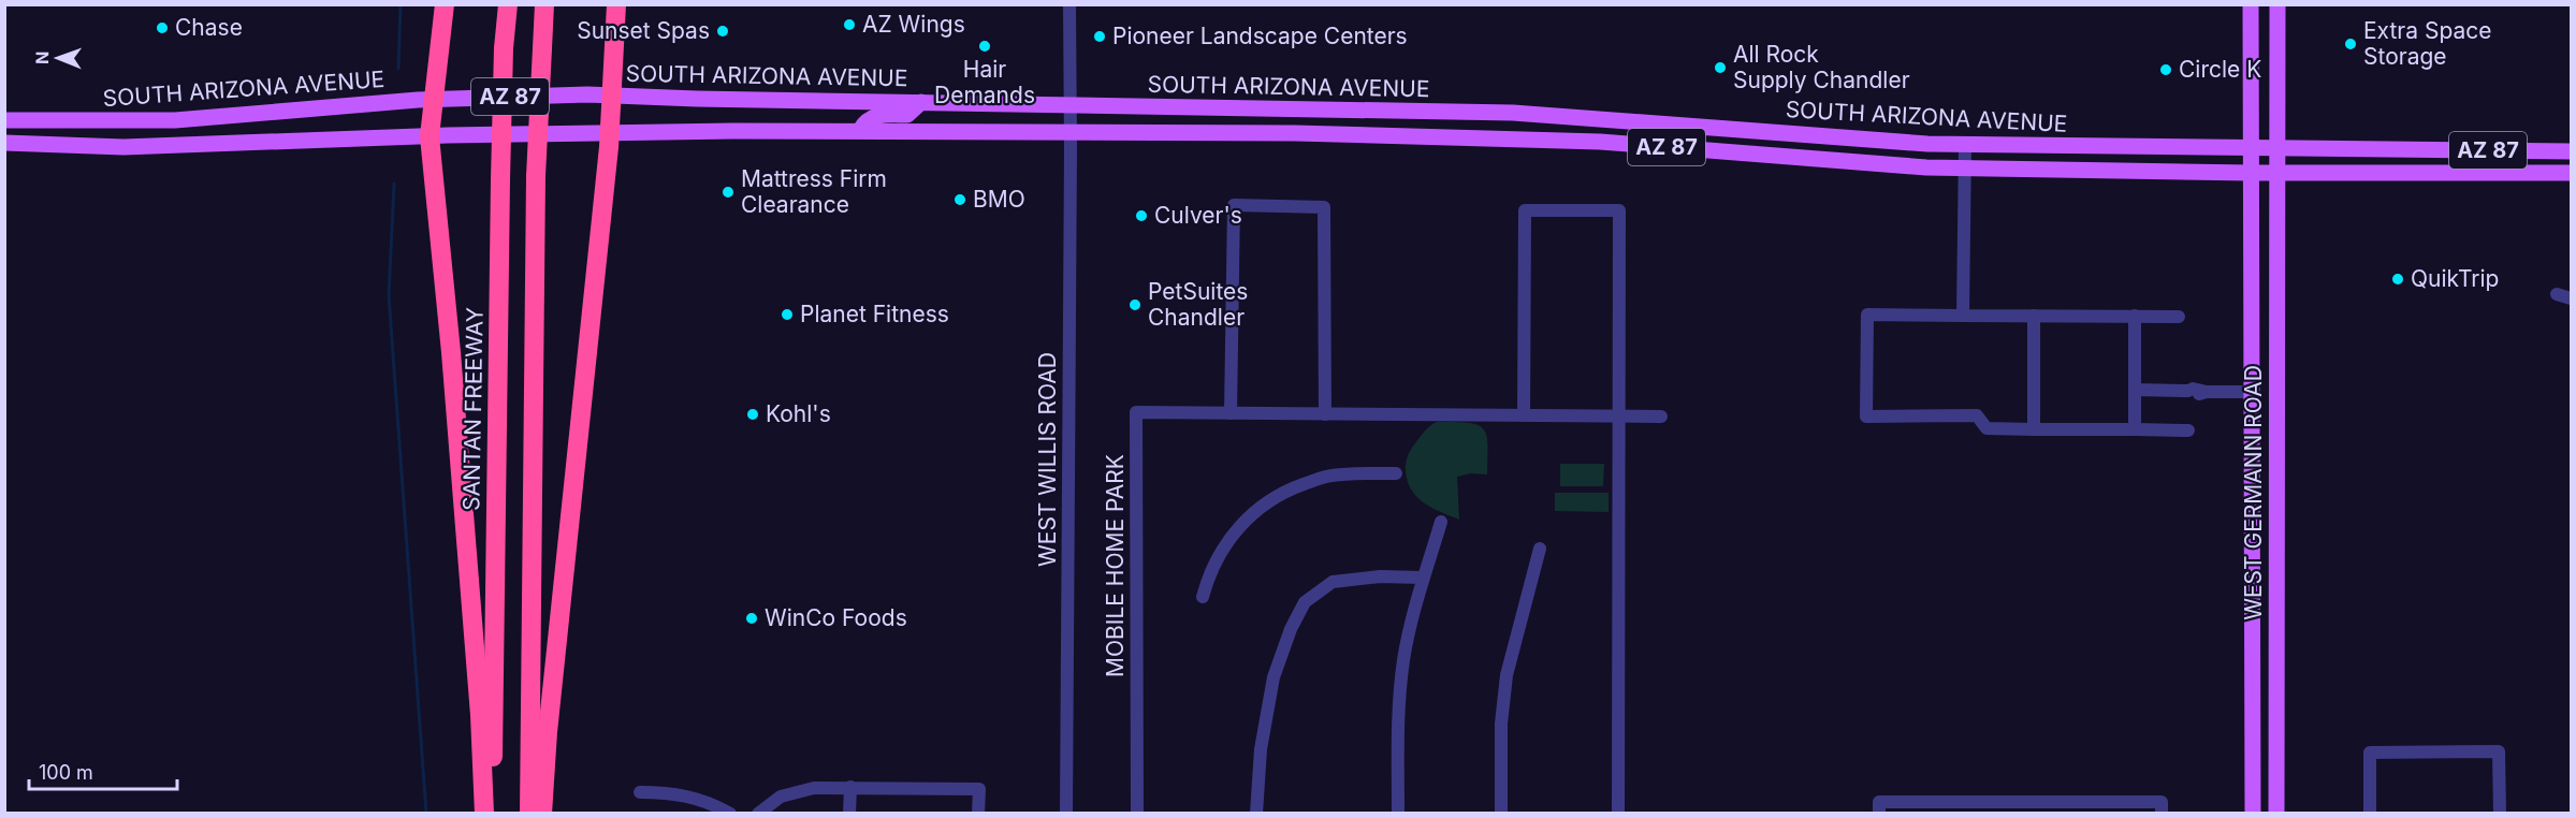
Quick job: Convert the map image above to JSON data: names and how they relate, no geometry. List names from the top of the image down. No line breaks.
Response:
{"streets":{"highway":["SANTAN FREEWAY"],"main road":["SOUTH ARIZONA AVENUE","AZ 87","WEST GERMANN ROAD"],"street":["WEST WILLIS ROAD","MOBILE HOME PARK"]},"crossings":[["SOUTH ARIZONA AVENUE","WEST WILLIS ROAD"],["SOUTH ARIZONA AVENUE","WEST GERMANN ROAD"]],"places":["AZ Wings","Chase","Sunset Spas","Pioneer Landscape Centers","Extra Space Storage","Hair Demands","All Rock Supply Chandler","Circle K","Mattress Firm Clearance","BMO","Culver's","QuikTrip","PetSuites Chandler","Planet Fitness","Kohl's","WinCo Foods"],"scale_bar":"100 m","north":"left"}
